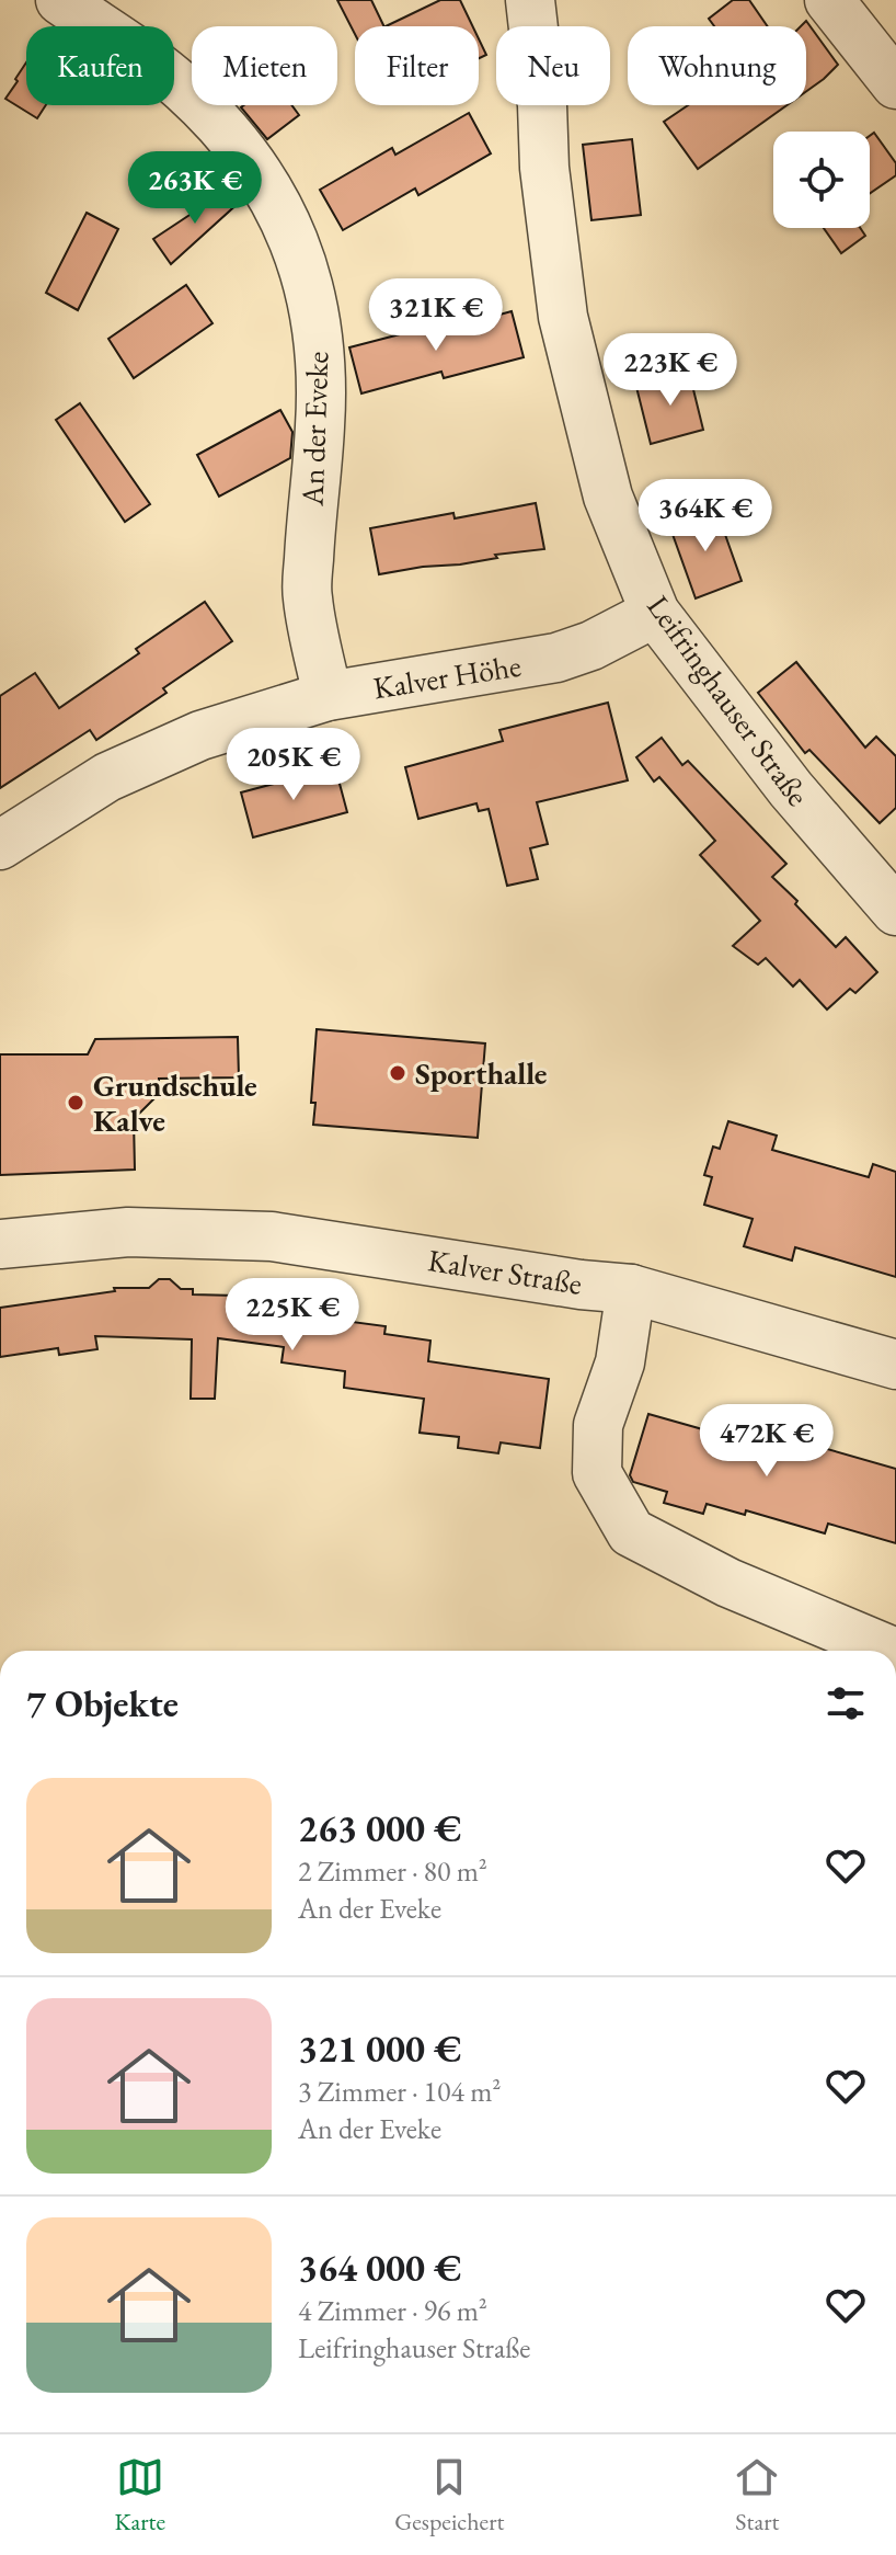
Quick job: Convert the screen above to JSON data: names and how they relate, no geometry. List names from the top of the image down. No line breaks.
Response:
{"streets":{"street":["An der Eveke","Kalver Höhe","Leifringhauser Straße","Kalver Straße"]},"crossings":[["An der Eveke","Kalver Höhe"],["Kalver Höhe","Leifringhauser Straße"]],"places":["Sporthalle","Grundschule Kalve"],"page":{"chip":["Kaufen","Mieten","Filter","Neu","Wohnung"],"price":["263K €","321K €","223K €","364K €","205K €","225K €","472K €"],"heading":"7 Objekte","list":[{"name":"263 000 €","note":"2 Zimmer · 80 m² · An der Eveke"},{"name":"321 000 €","note":"3 Zimmer · 104 m² · An der Eveke"},{"name":"364 000 €","note":"4 Zimmer · 96 m² · Leifringhauser Straße"}],"tabs":["Karte","Gespeichert","Start"]}}
